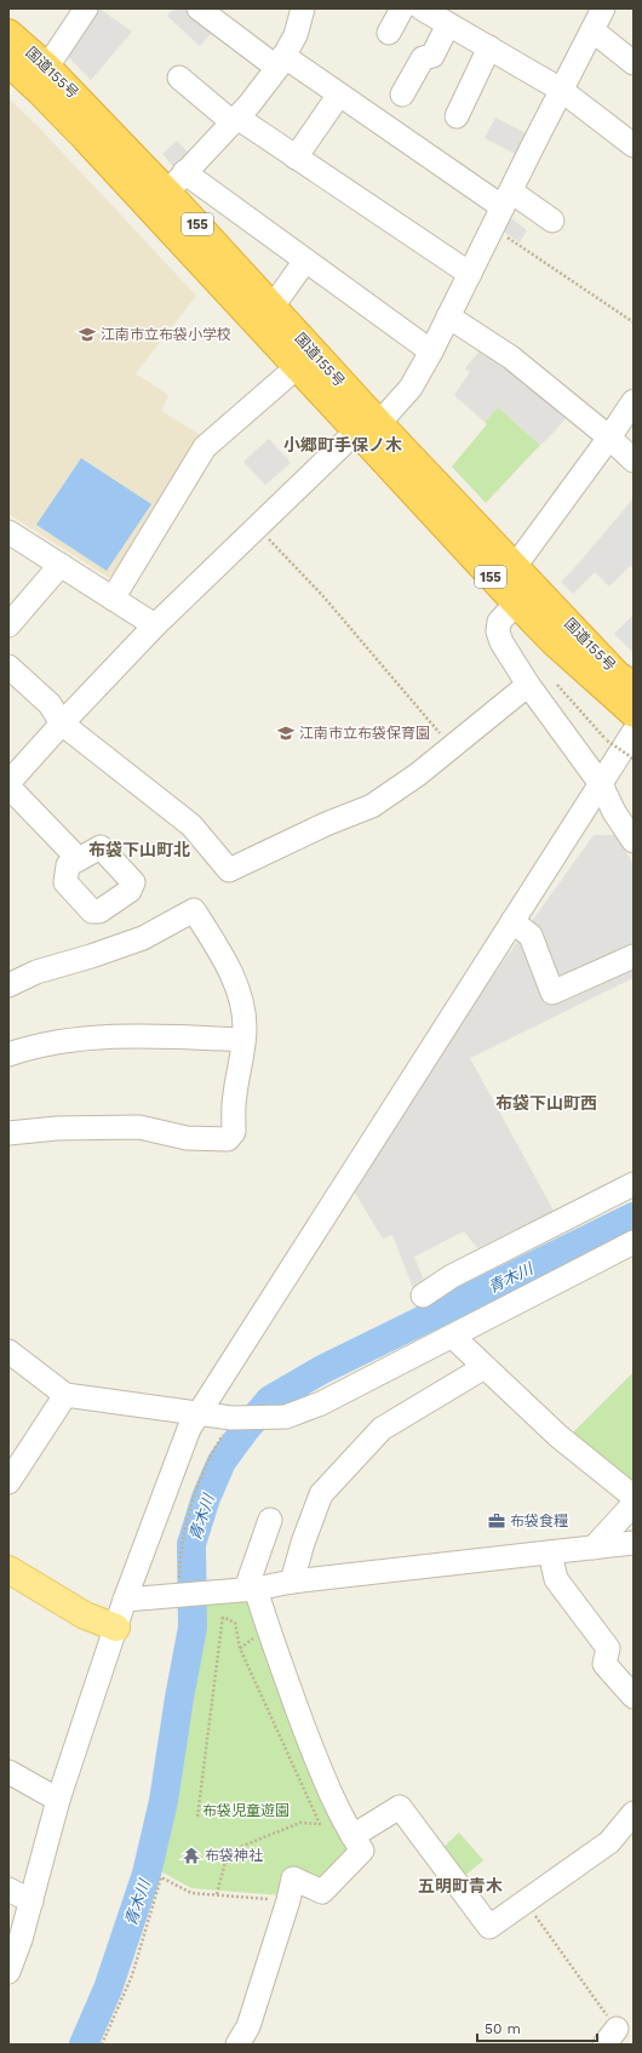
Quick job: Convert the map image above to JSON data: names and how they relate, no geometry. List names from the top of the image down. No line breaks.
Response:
{"streets":{"highway":["国道155号","155"]},"districts":["小郷町手保ノ木","布袋下山町北","布袋下山町西","五明町青木"],"water":["青木川"],"parks":["布袋児童遊園"],"places":{"school or university":["江南市立布袋小学校","江南市立布袋保育園"],"office":["布袋食糧"],"temple":["布袋神社"]},"scale_bar":"50 m"}
